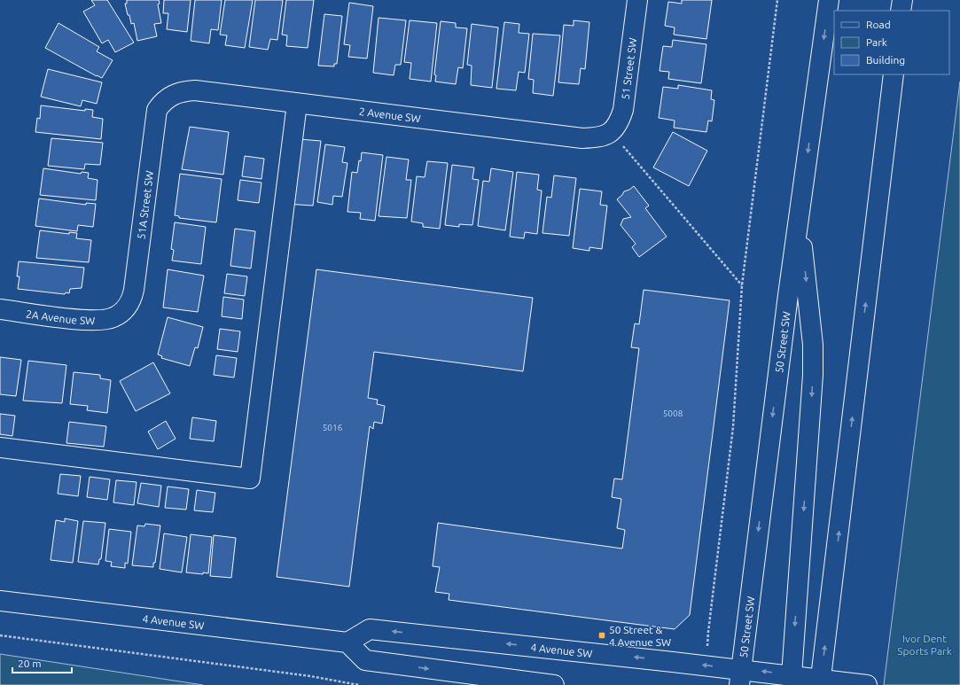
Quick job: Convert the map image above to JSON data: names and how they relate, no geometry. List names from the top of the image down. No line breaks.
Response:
{"streets":{"street":["51 Street SW","2 Avenue SW","51A Street SW","2A Avenue SW","50 Street SW","4 Avenue SW"]},"crossings":[["51 Street SW","2 Avenue SW"],["2 Avenue SW","51A Street SW"],["51A Street SW","2A Avenue SW"],["50 Street SW","4 Avenue SW"]],"parks":["Ivor Dent Sports Park"],"places":{"transit":["50 Street & 4 Avenue SW"]},"house_numbers":["5008","5016"],"legend":["Road","Park","Building"],"scale_bar":"20 m"}
